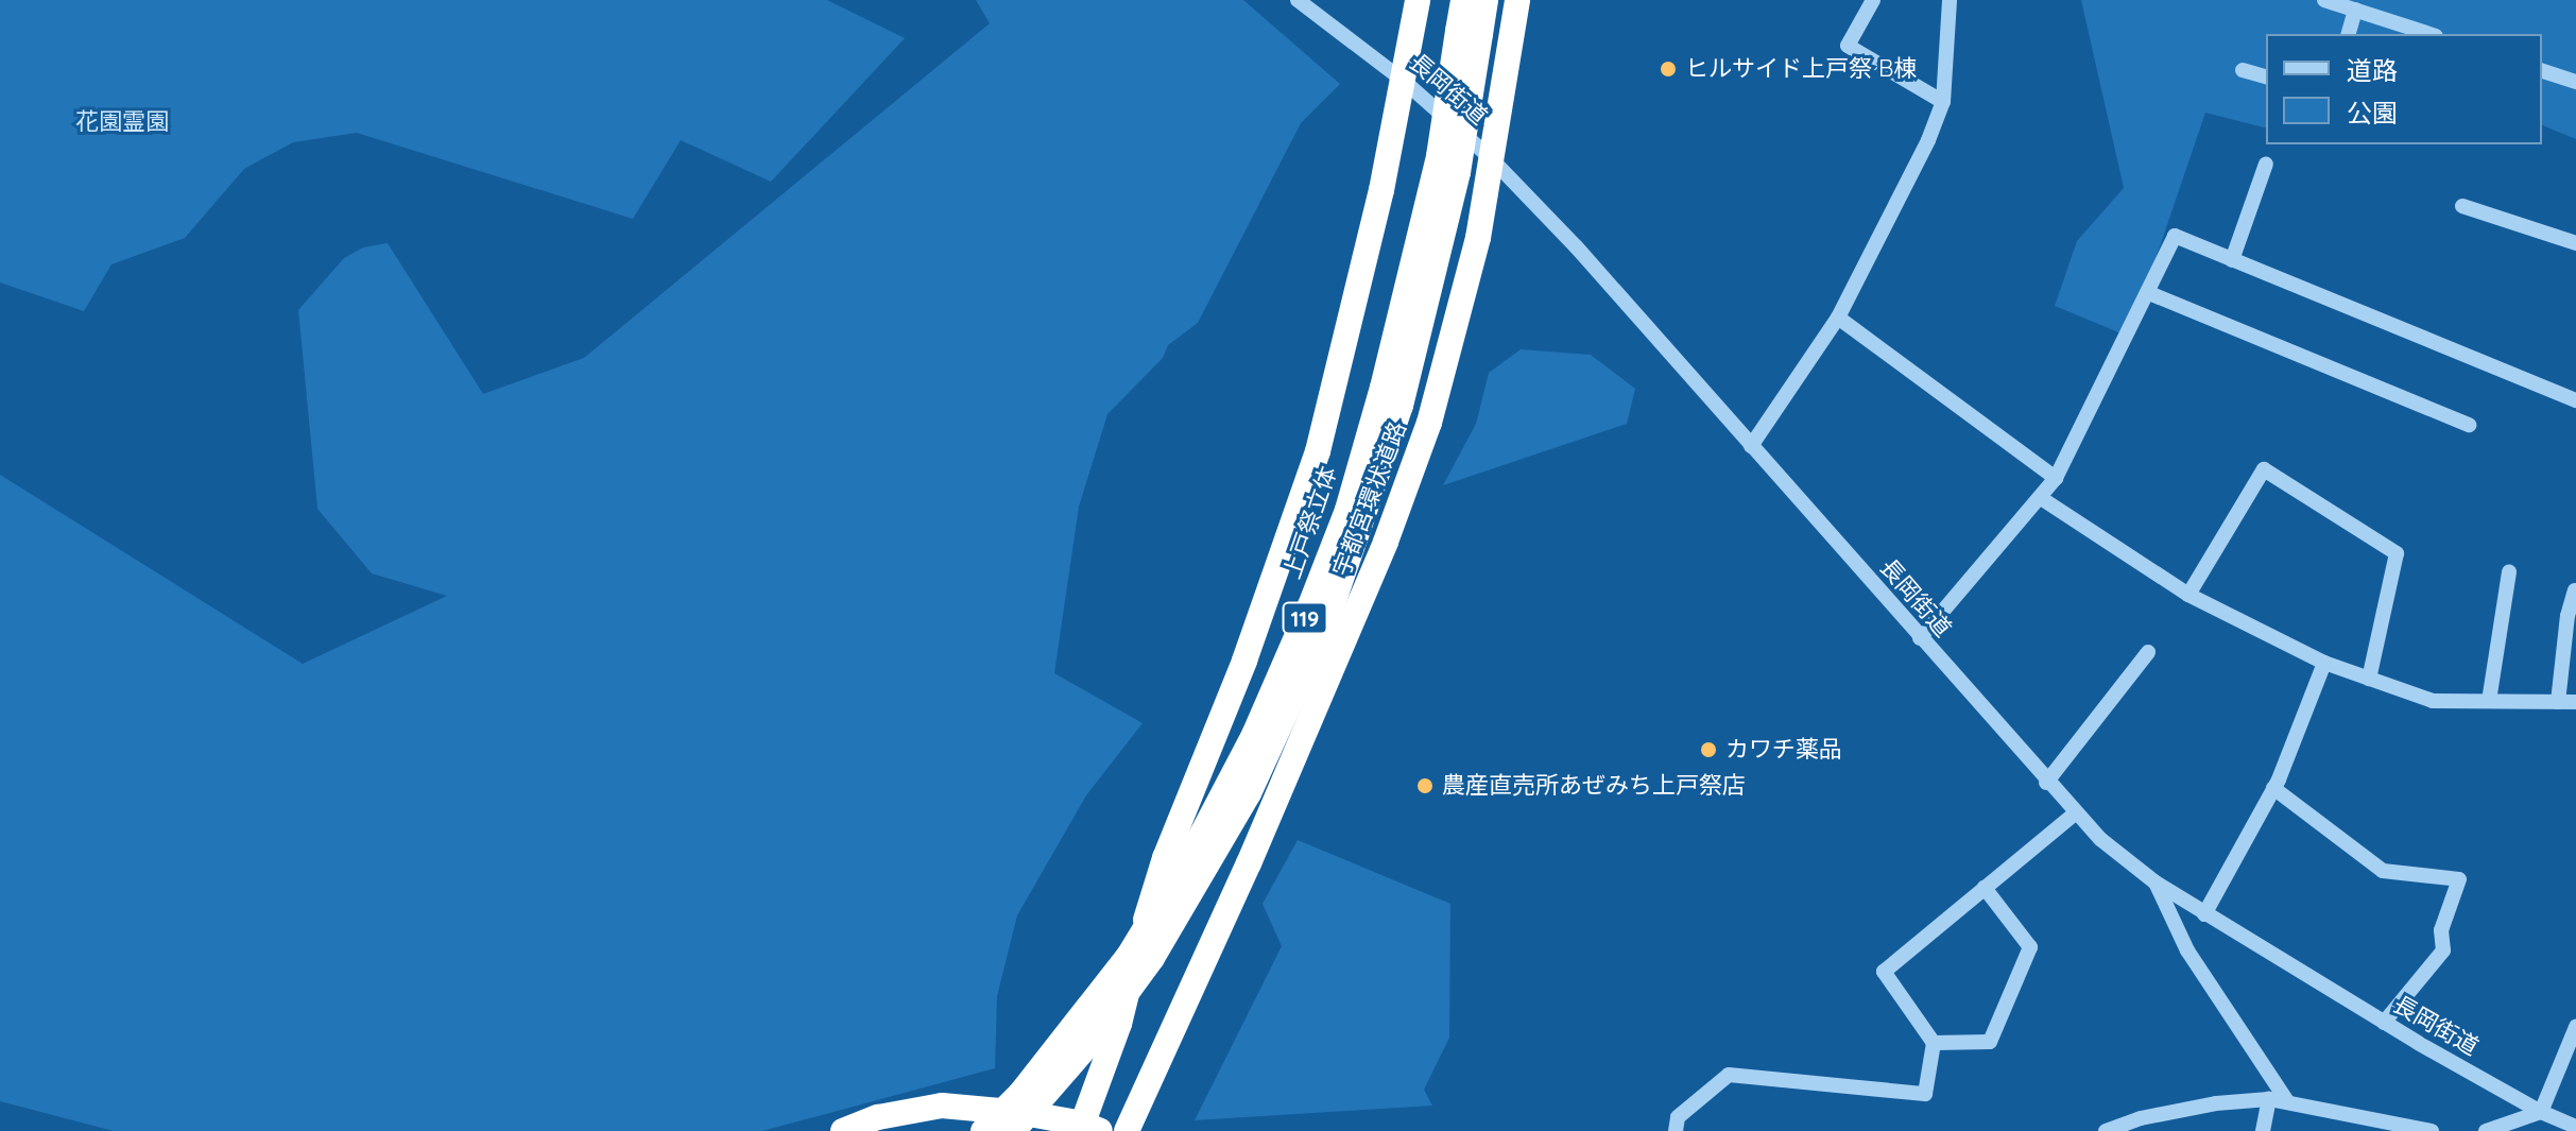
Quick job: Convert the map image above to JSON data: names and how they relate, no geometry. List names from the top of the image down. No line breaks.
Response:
{"streets":{"highway":["宇都宮環状道路","上戸祭立体","119"],"street":["長岡街道"]},"crossings":[["長岡街道","宇都宮環状道路"],["長岡街道","119"]],"parks":["花園霊園"],"places":["ヒルサイド上戸祭 B棟","カワチ薬品","農産直売所あぜみち上戸祭店"],"legend":["道路","公園"]}
